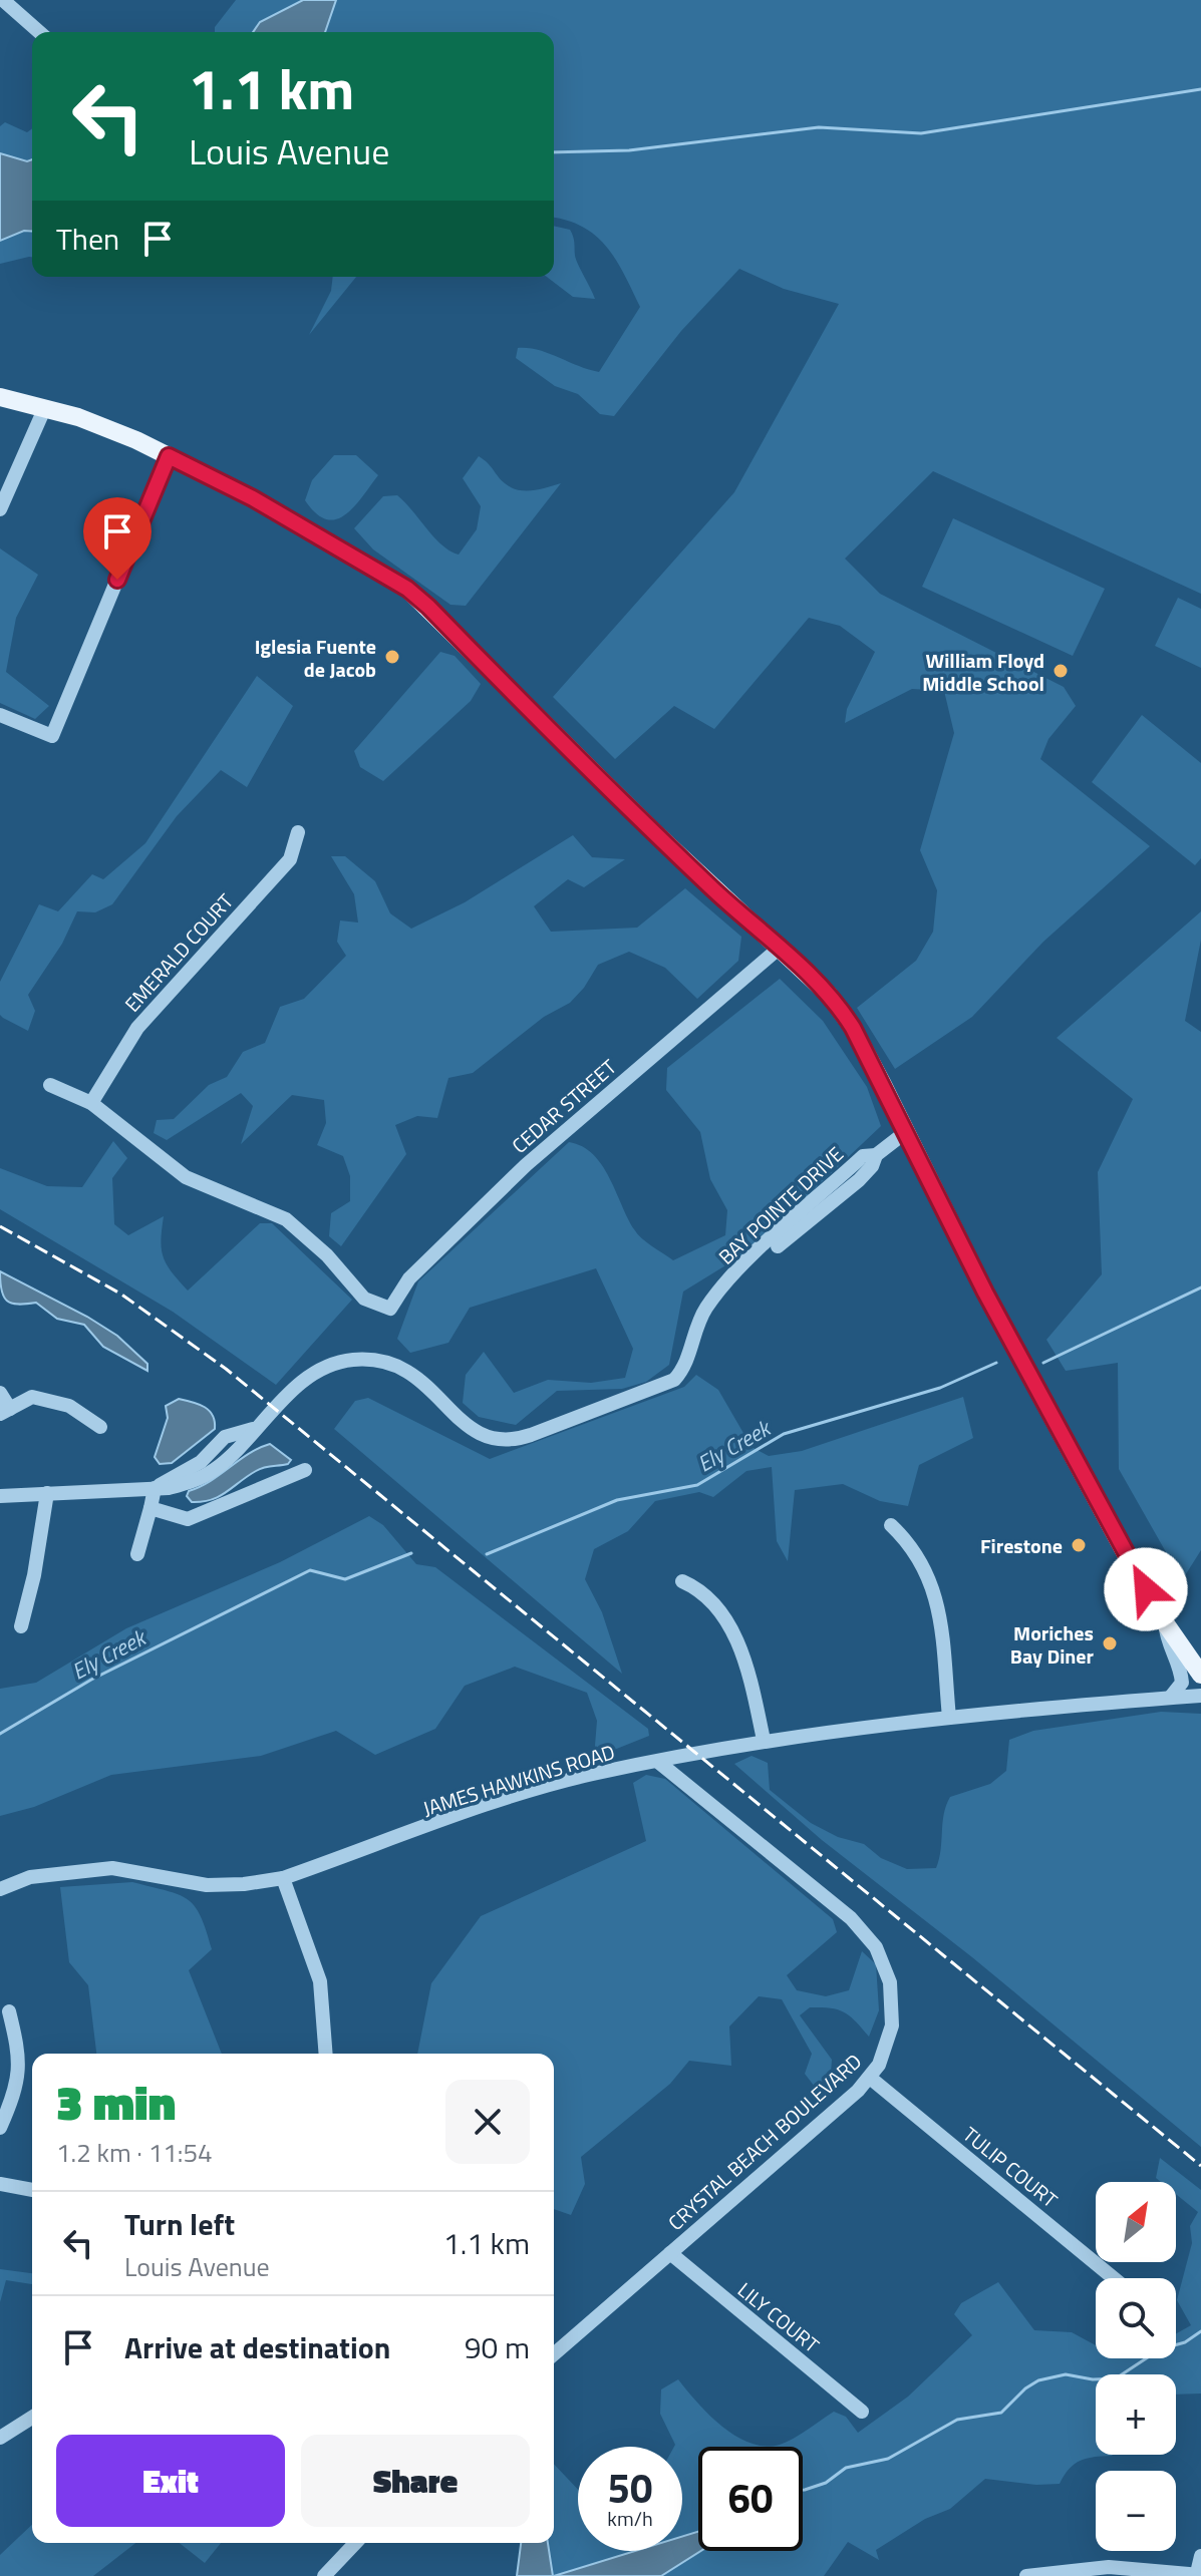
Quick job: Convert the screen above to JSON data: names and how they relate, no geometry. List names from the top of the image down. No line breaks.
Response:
{"streets":{"street":["EMERALD COURT","CEDAR STREET","BAY POINTE DRIVE","JAMES HAWKINS ROAD","CRYSTAL BEACH BOULEVARD","TULIP COURT","LILY COURT"]},"crossings":[["EMERALD COURT","CEDAR STREET"],["JAMES HAWKINS ROAD","CRYSTAL BEACH BOULEVARD"],["CRYSTAL BEACH BOULEVARD","TULIP COURT"],["CRYSTAL BEACH BOULEVARD","LILY COURT"]],"water":["Ely Creek"],"places":["Iglesia Fuente de Jacob","William Floyd Middle School","Firestone","Moriches Bay Diner"],"north":"top right","page":{"turn":["1.1 km","Louis Avenue"],"then":"Then","heading":["3 min","1.2 km · 11:54"],"map_buttons":["+","−"],"list":[{"name":"Turn left","note":"Louis Avenue","value":"1.1 km"},{"name":"Arrive at destination","value":"90 m"}],"buttons":["Exit","Share"],"speed":"50 km/h","limit":"60"}}
